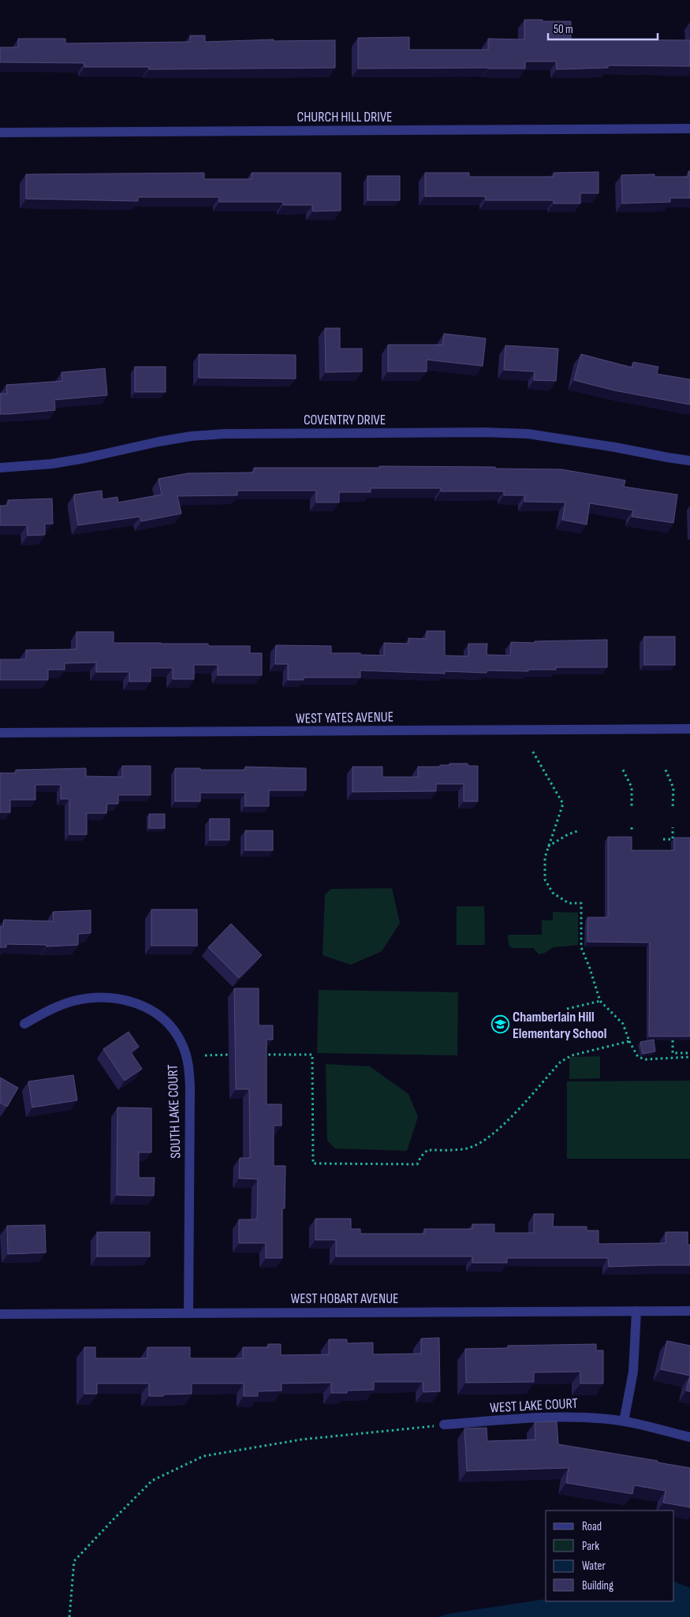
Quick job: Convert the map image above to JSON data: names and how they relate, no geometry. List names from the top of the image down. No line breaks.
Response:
{"streets":{"street":["CHURCH HILL DRIVE","COVENTRY DRIVE","WEST YATES AVENUE","SOUTH LAKE COURT","WEST HOBART AVENUE","WEST LAKE COURT"]},"crossings":[["SOUTH LAKE COURT","WEST HOBART AVENUE"]],"places":{"school or university":["Chamberlain Hill Elementary School"]},"legend":["Road","Park","Water","Building"],"scale_bar":"50 m"}
